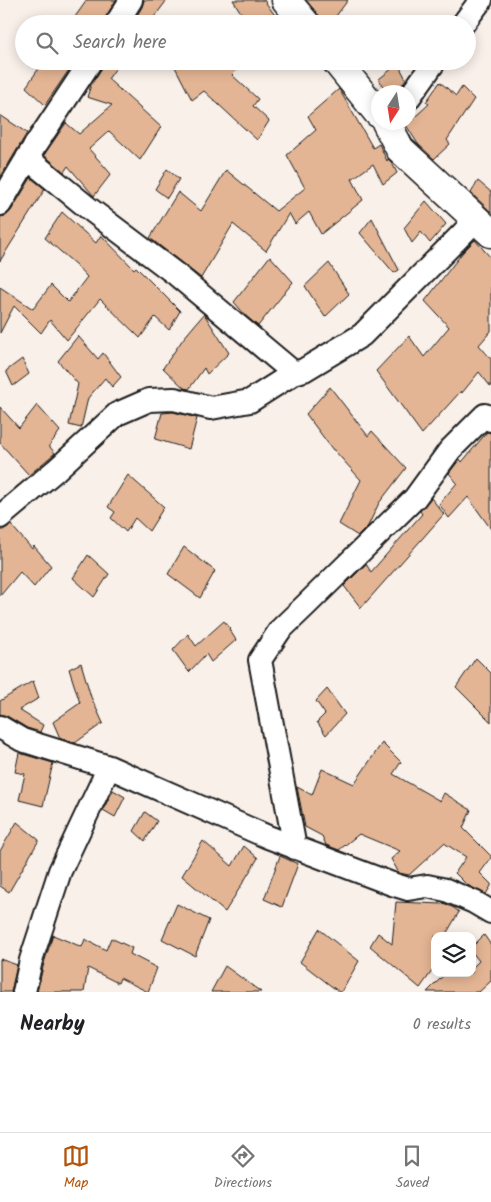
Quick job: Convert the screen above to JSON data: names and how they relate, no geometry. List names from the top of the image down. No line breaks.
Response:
{"north":"bottom","page":{"search":"Search here","heading":["Nearby","0 results"],"nav":["Map","Directions","Saved"]}}
